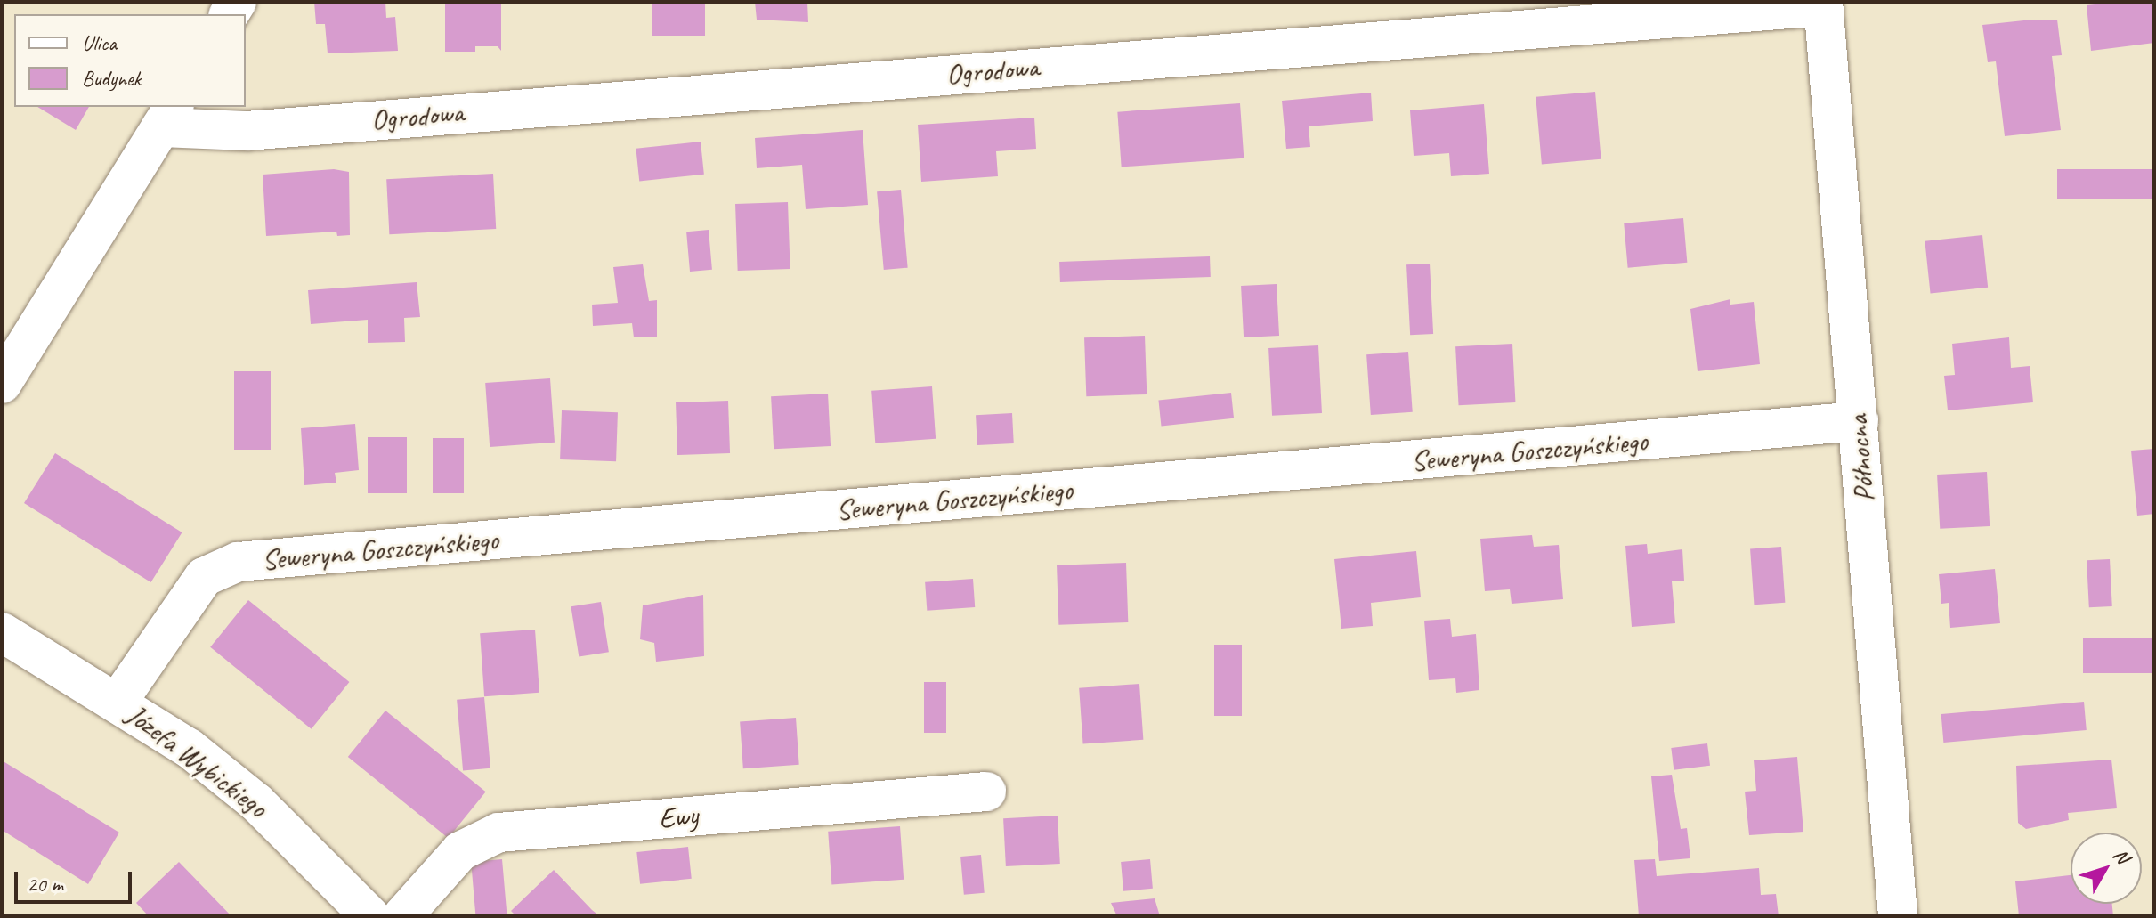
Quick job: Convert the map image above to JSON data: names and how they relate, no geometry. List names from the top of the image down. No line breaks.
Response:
{"streets":{"street":["Ogrodowa","Seweryna Goszczyńskiego","Północna","Józefa Wybickiego","Ewy"]},"crossings":[["Ogrodowa","Północna"],["Seweryna Goszczyńskiego","Północna"],["Seweryna Goszczyńskiego","Józefa Wybickiego"]],"legend":["Ulica","Budynek"],"scale_bar":"20 m","north":"top right"}
